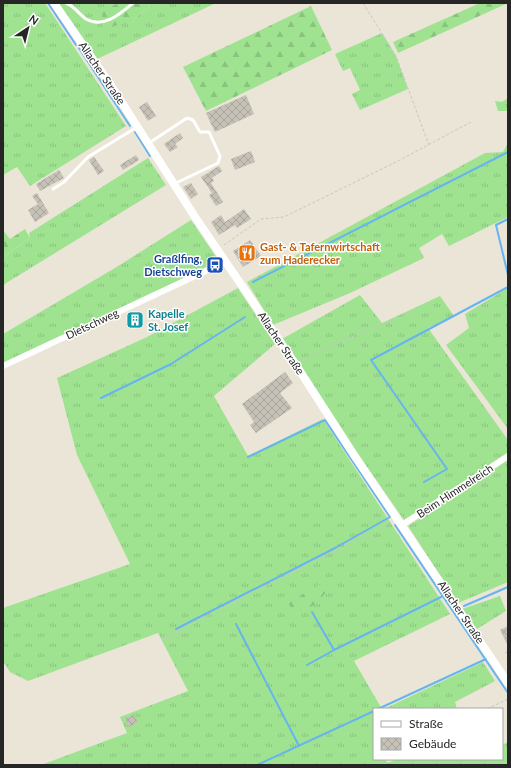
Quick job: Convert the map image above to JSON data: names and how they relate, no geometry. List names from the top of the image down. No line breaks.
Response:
{"streets":{"street":["Allacher Straße","Dietschweg","Beim Himmelreich"]},"crossings":[["Allacher Straße","Dietschweg"],["Allacher Straße","Beim Himmelreich"]],"places":{"restaurant":["Gast- & Tafernwirtschaft zum Haderecker"],"bus stop":["Graßlfing, Dietschweg"],"building":["Kapelle St. Josef"]},"legend":["Straße","Gebäude"],"north":"top right"}
